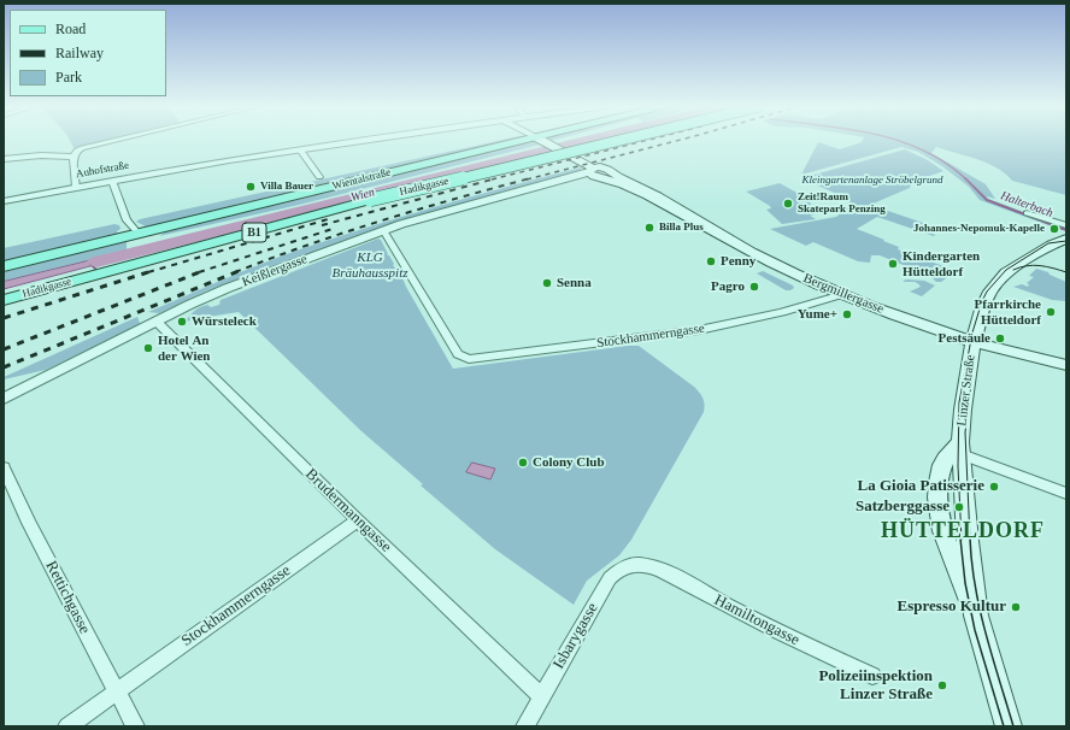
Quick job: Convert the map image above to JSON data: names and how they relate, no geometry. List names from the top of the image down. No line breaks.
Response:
{"streets":{"main road":["Wientalstraße","Hadikgasse","B1","Bergmillergasse","Linzer Straße"],"street":["Auhofstraße","Keißlergasse","Stockhammerngasse","Brudermanngasse","Rettichgasse","Hamiltongasse","Isbarygasse"]},"crossings":[["Keißlergasse","Bergmillergasse"],["Keißlergasse","Stockhammerngasse"],["Keißlergasse","Brudermanngasse"],["Bergmillergasse","Stockhammerngasse"],["Bergmillergasse","Linzer Straße"],["Stockhammerngasse","Brudermanngasse"],["Stockhammerngasse","Rettichgasse"],["Brudermanngasse","Isbarygasse"],["Hamiltongasse","Isbarygasse"]],"districts":["HÜTTELDORF"],"water":["Wien","Halterbach"],"parks":["Kleingartenanlage Ströbelgrund","KLG Bräuhausspitz"],"places":["Villa Bauer","Zeit!Raum Skatepark Penzing","Billa Plus","Johannes-Nepomuk-Kapelle","Penny","Kindergarten Hütteldorf","Senna","Pagro","Pfarrkirche Hütteldorf","Yume+","Würsteleck","Pestsäule","Hotel An der Wien","Colony Club","La Gioia Patisserie","Satzberggasse","Espresso Kultur","Polizeiinspektion Linzer Straße"],"legend":["Road","Railway","Park"]}
